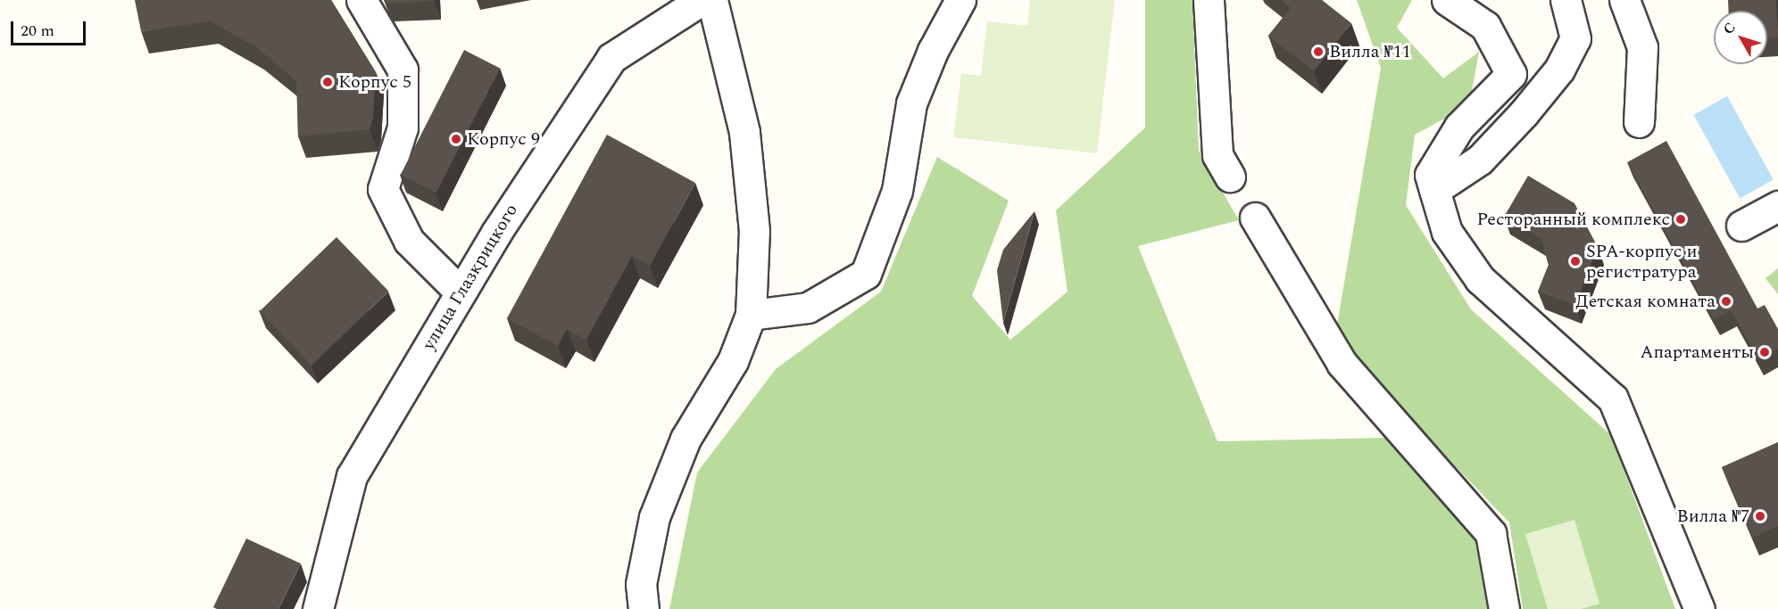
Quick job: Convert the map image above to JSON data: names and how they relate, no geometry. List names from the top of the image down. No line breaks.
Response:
{"streets":{"street":["улица Глазкрицкого"]},"places":["Вилла №11","Корпус 5","Корпус 9","Ресторанный комплекс","SPA-корпус и регистратура","Детская комната","Апартаменты","Вилла №7"],"scale_bar":"20 m","north":"top left"}
